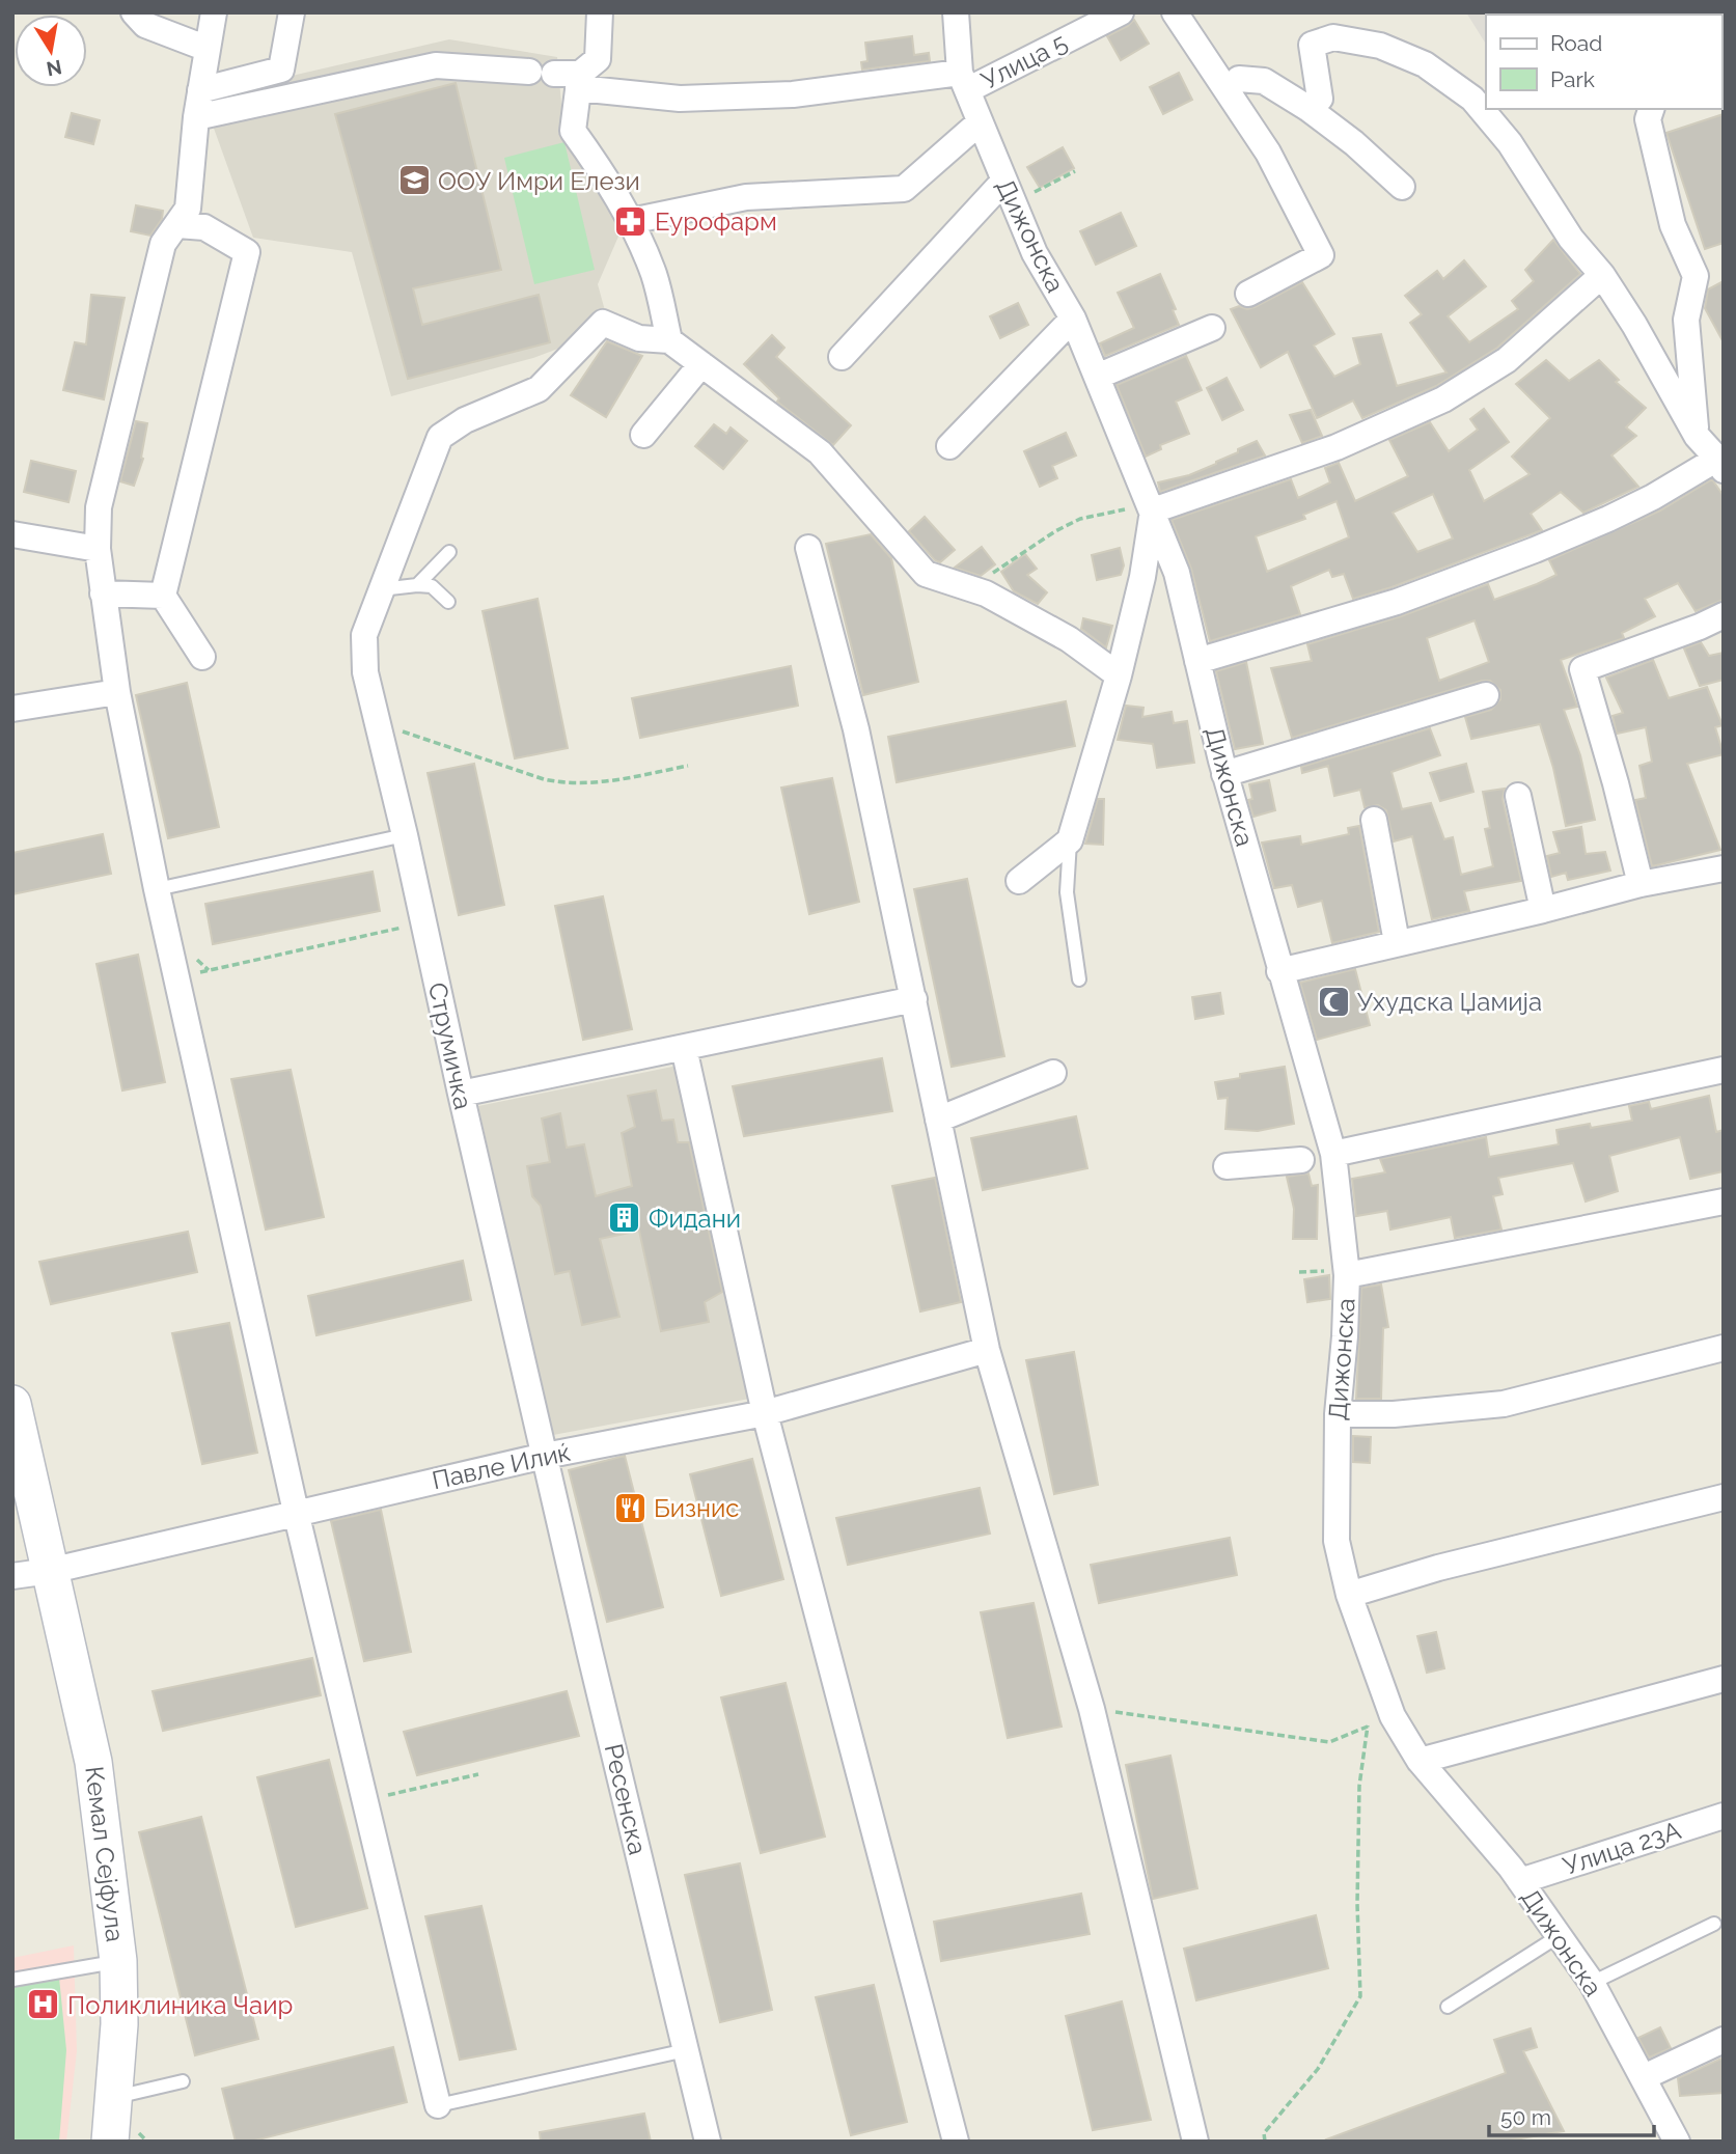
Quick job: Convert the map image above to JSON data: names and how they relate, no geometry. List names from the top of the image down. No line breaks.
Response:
{"streets":{"street":["Улица 5","Дижонска","Струмичка","Павле Илиќ","Ресенска","Улица 23А","Кемал Сејфула"]},"crossings":[["Улица 5","Дижонска"],["Дижонска","Улица 23А"],["Струмичка","Павле Илиќ"],["Струмичка","Ресенска"],["Павле Илиќ","Ресенска"],["Павле Илиќ","Кемал Сејфула"]],"places":{"school or university":["ООУ Имри Елези"],"pharmacy":["Еурофарм"],"mosque":["Ухудска Џамија"],"building":["Фидани"],"restaurant":["Бизнис"],"hospital":["Поликлиника Чаир"]},"legend":["Road","Park"],"scale_bar":"50 m","north":"bottom"}
